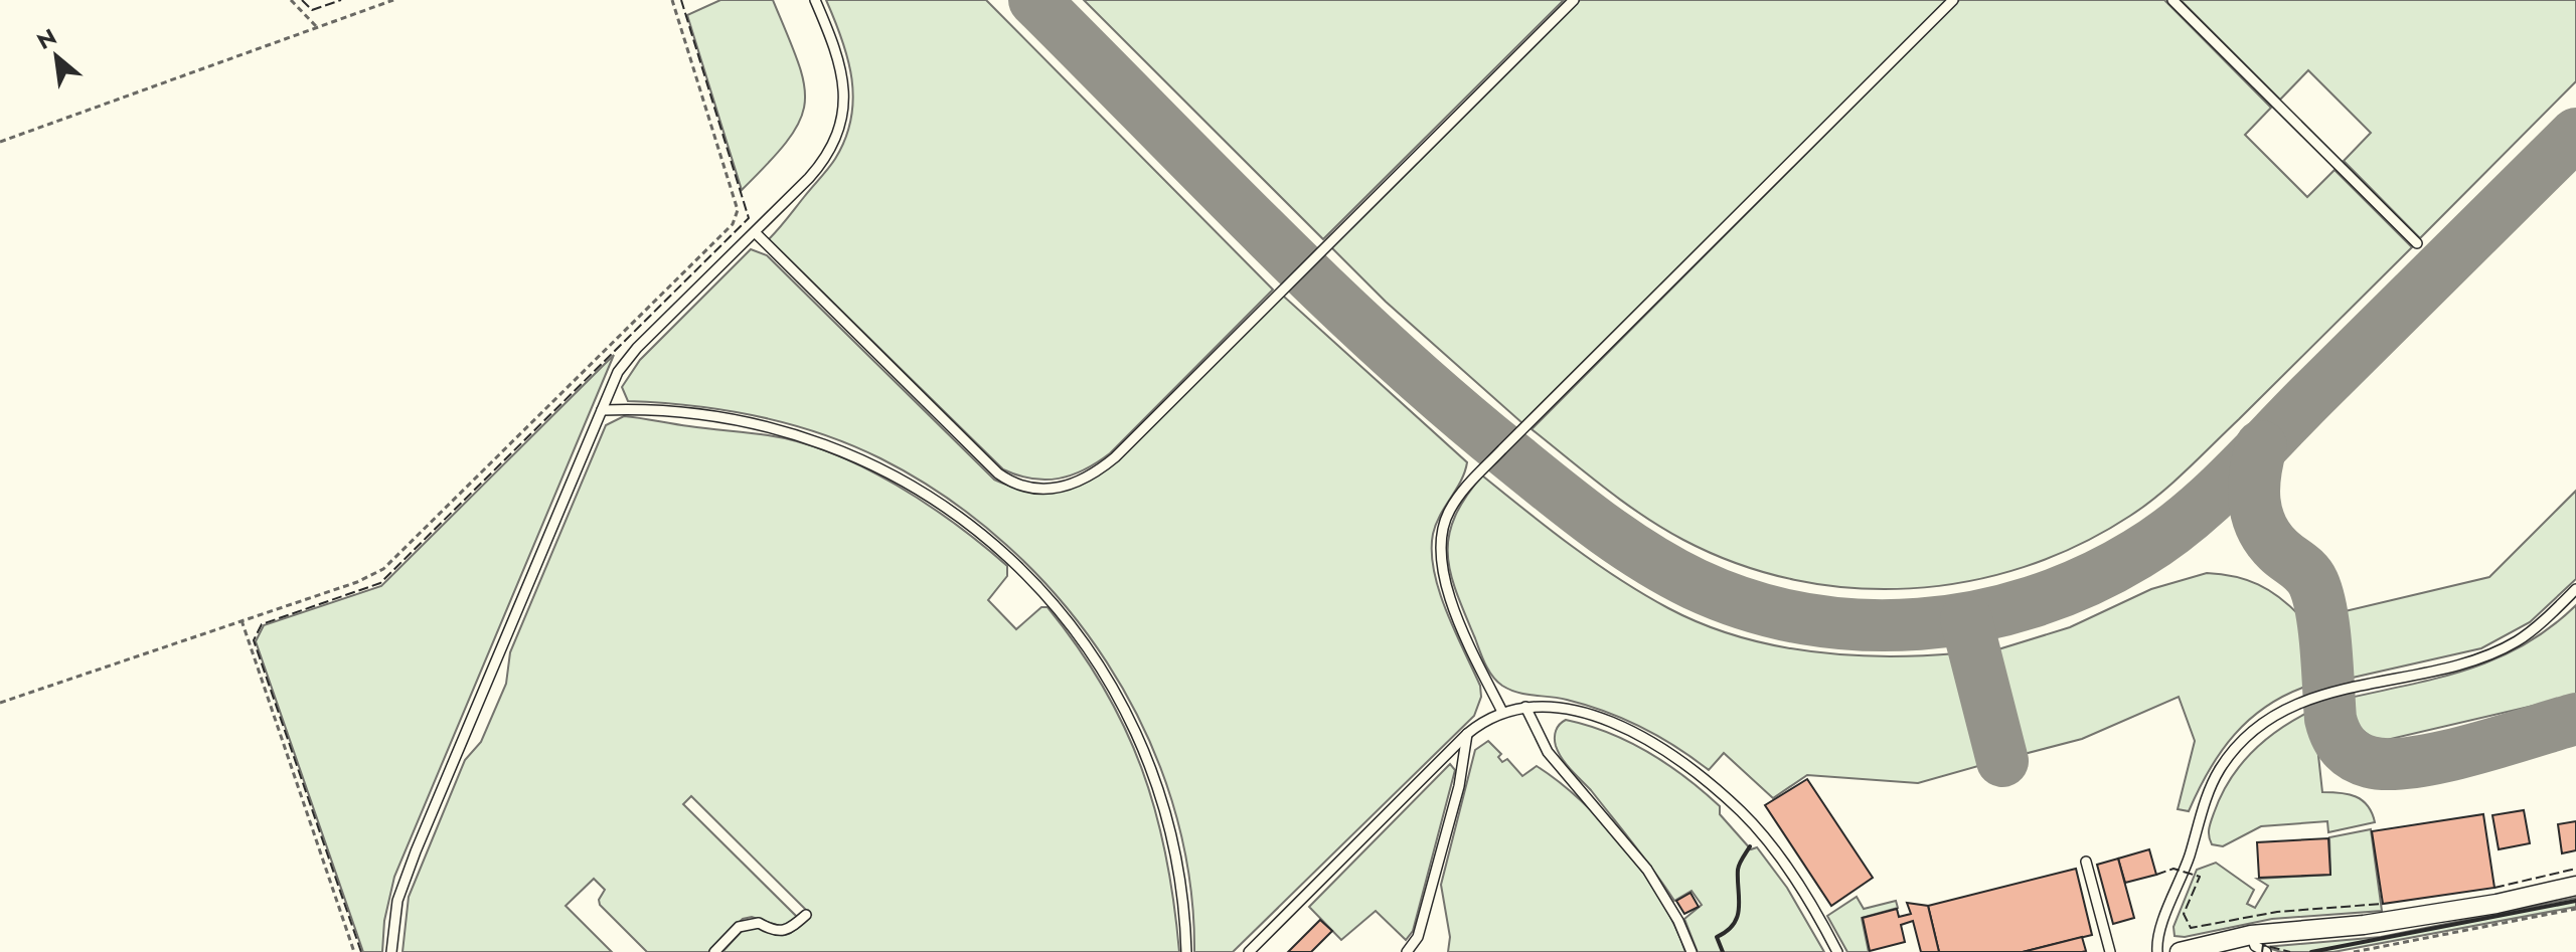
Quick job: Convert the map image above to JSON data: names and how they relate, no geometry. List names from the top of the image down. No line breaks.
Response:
{"north":"top left"}
